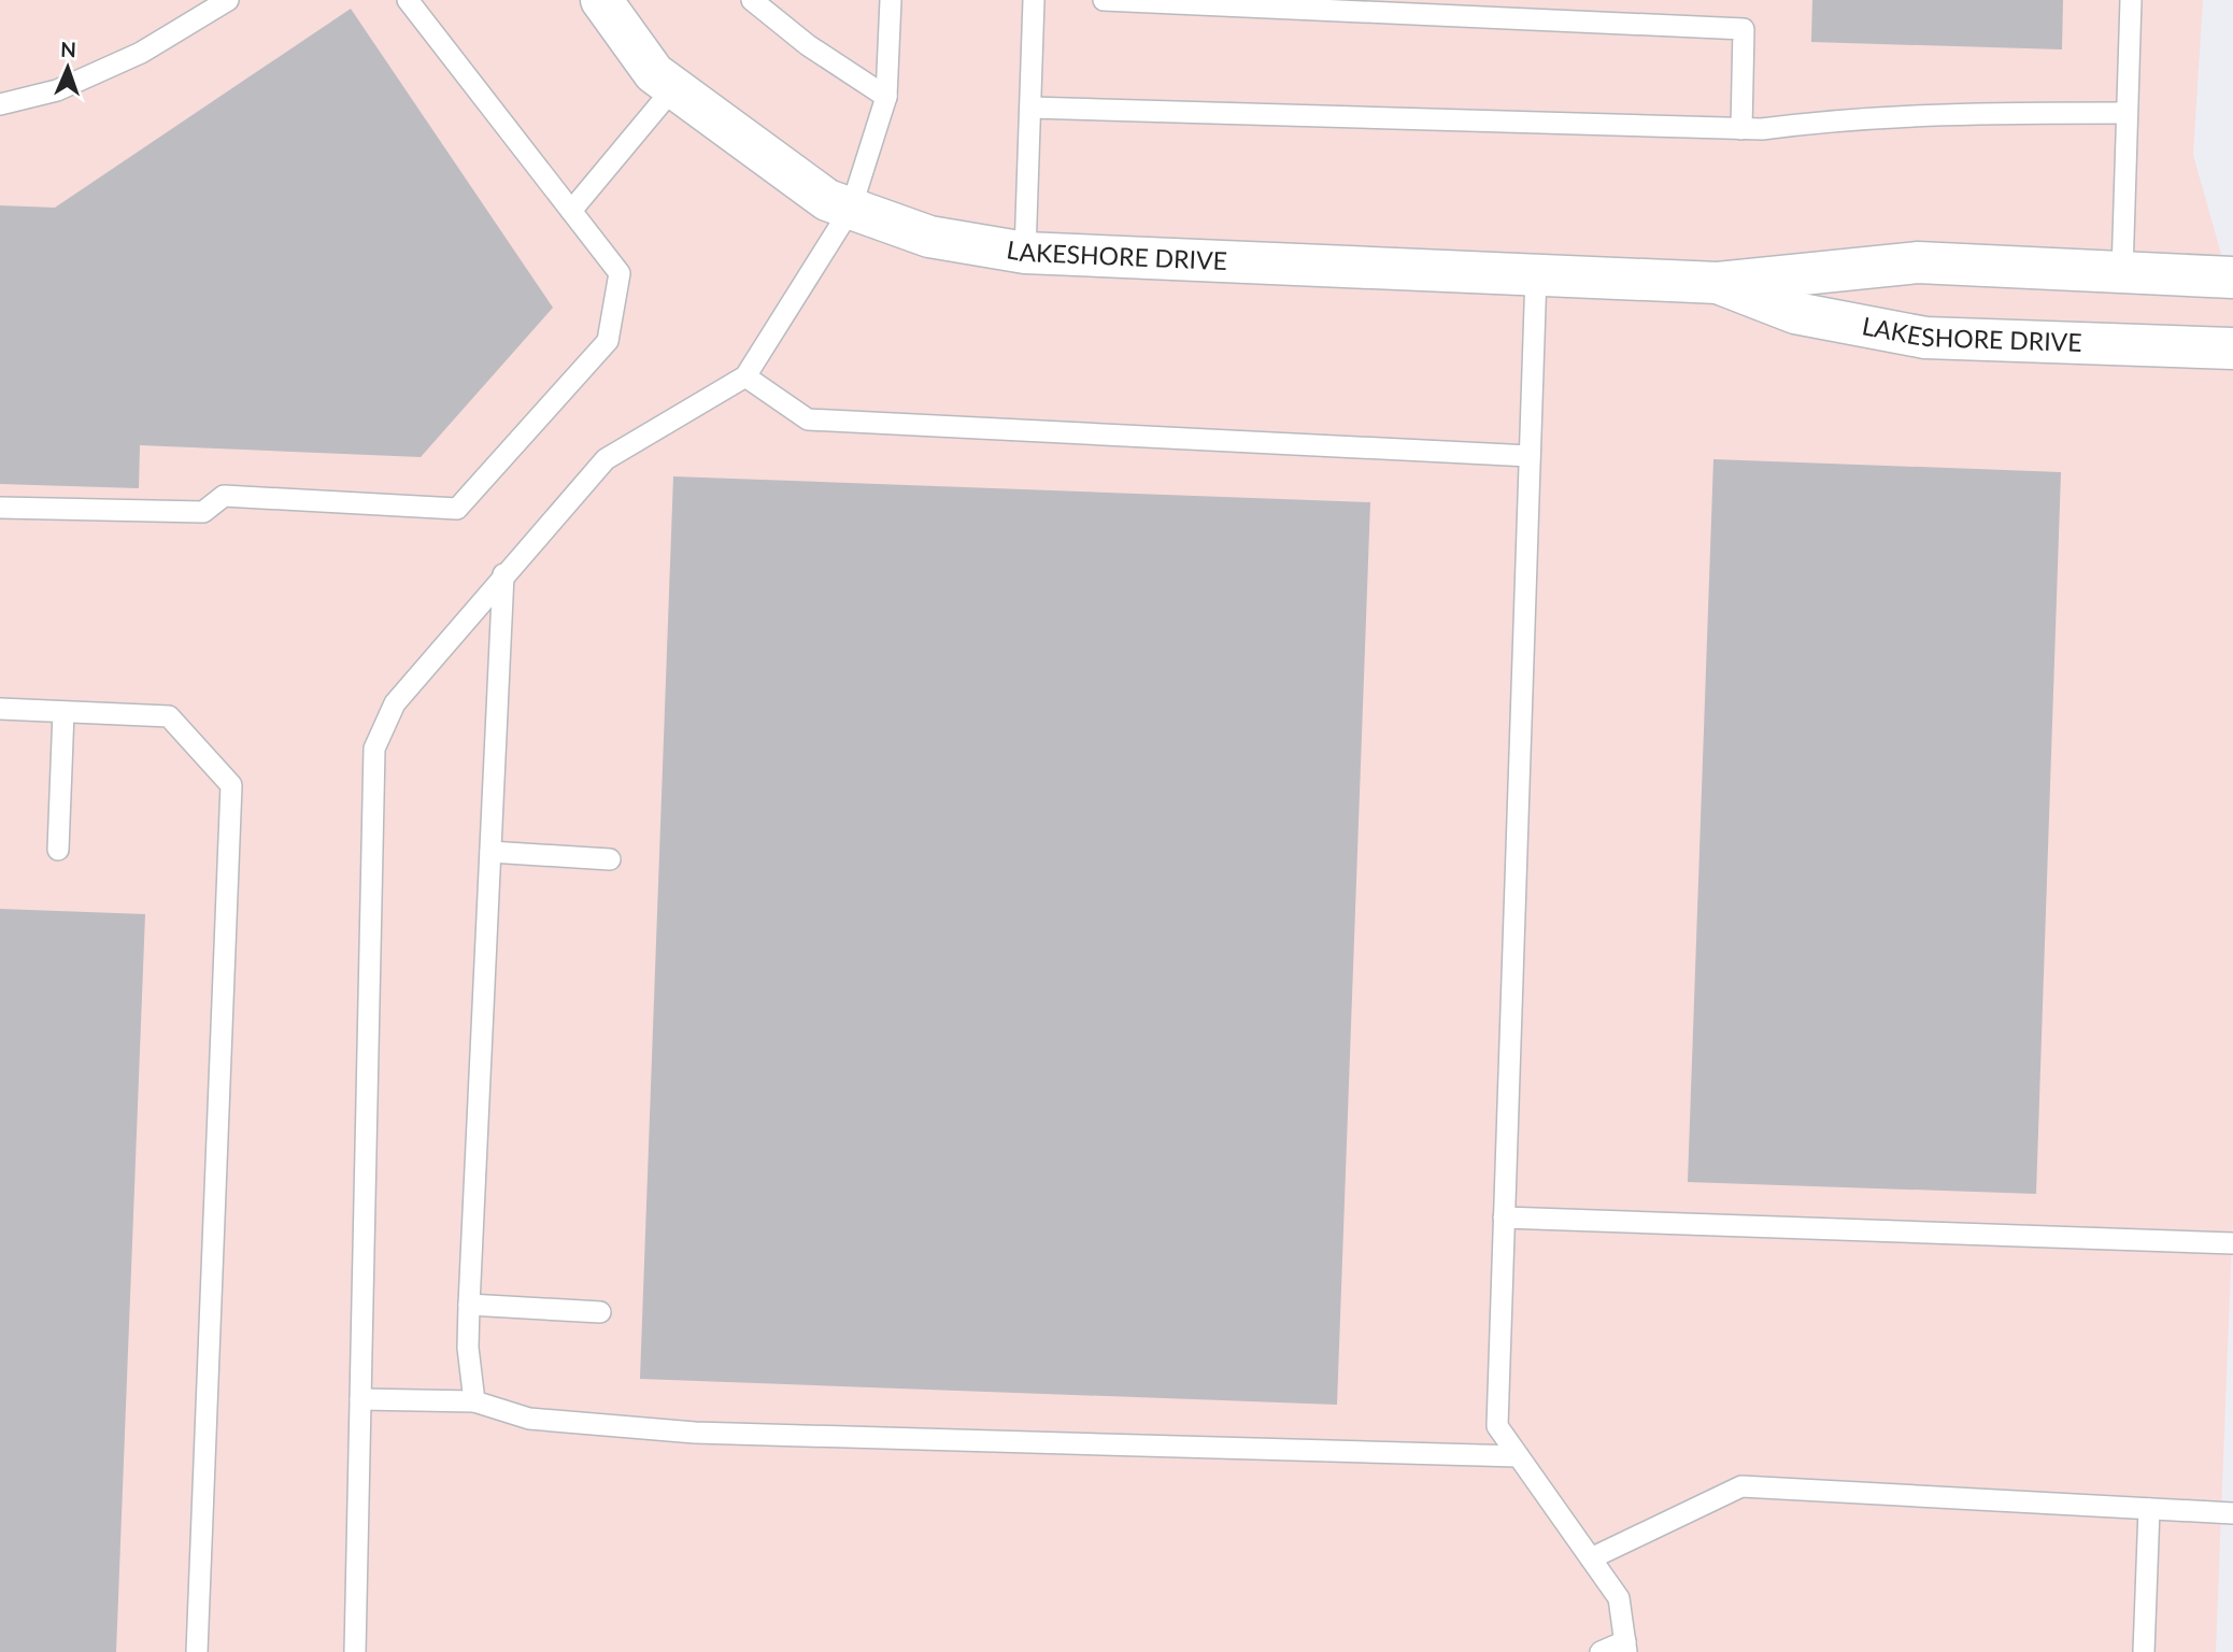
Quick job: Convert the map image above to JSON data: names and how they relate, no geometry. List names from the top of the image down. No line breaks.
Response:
{"streets":{"street":["LAKESHORE DRIVE"]},"north":"top"}
